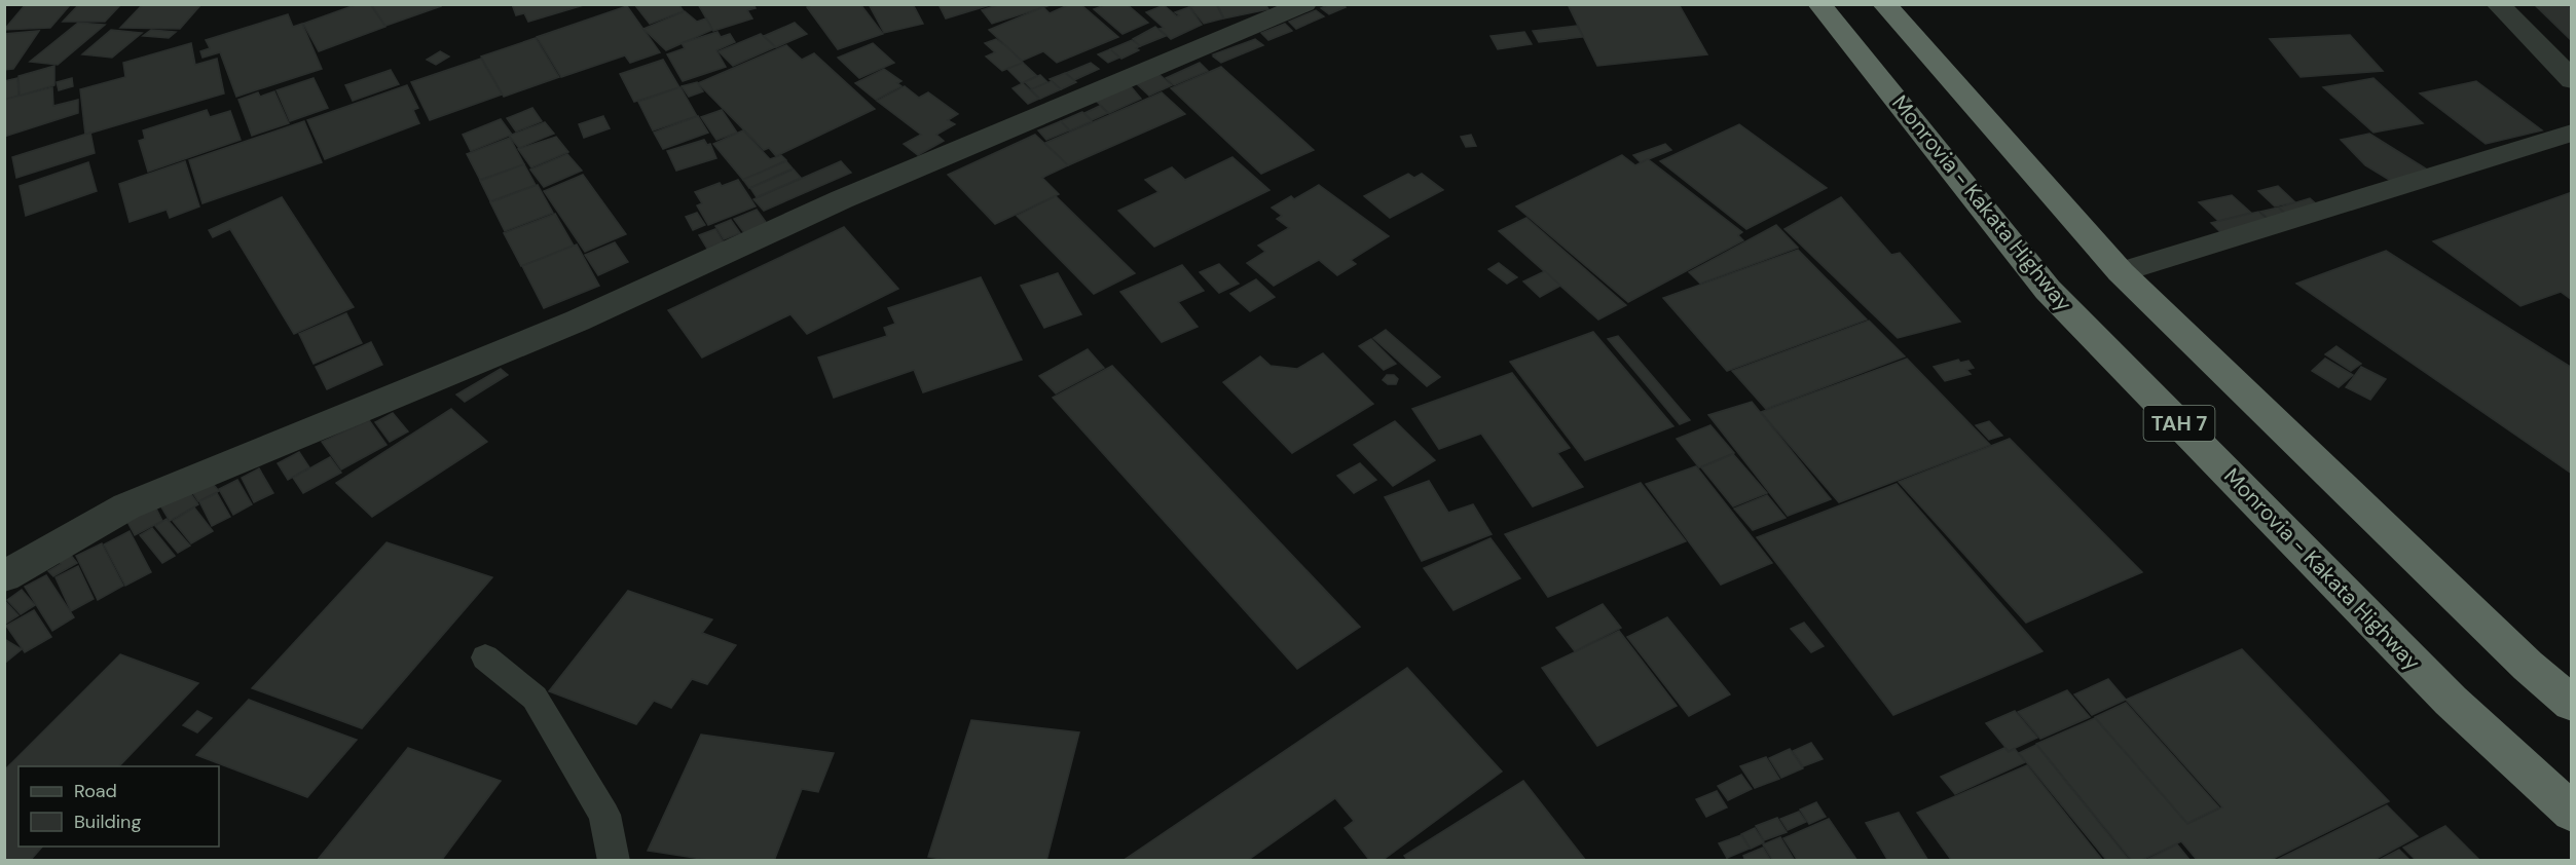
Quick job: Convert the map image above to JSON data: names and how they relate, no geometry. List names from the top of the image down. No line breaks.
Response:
{"streets":{"highway":["Monrovia - Kakata Highway","TAH 7"]},"legend":["Road","Building"]}
